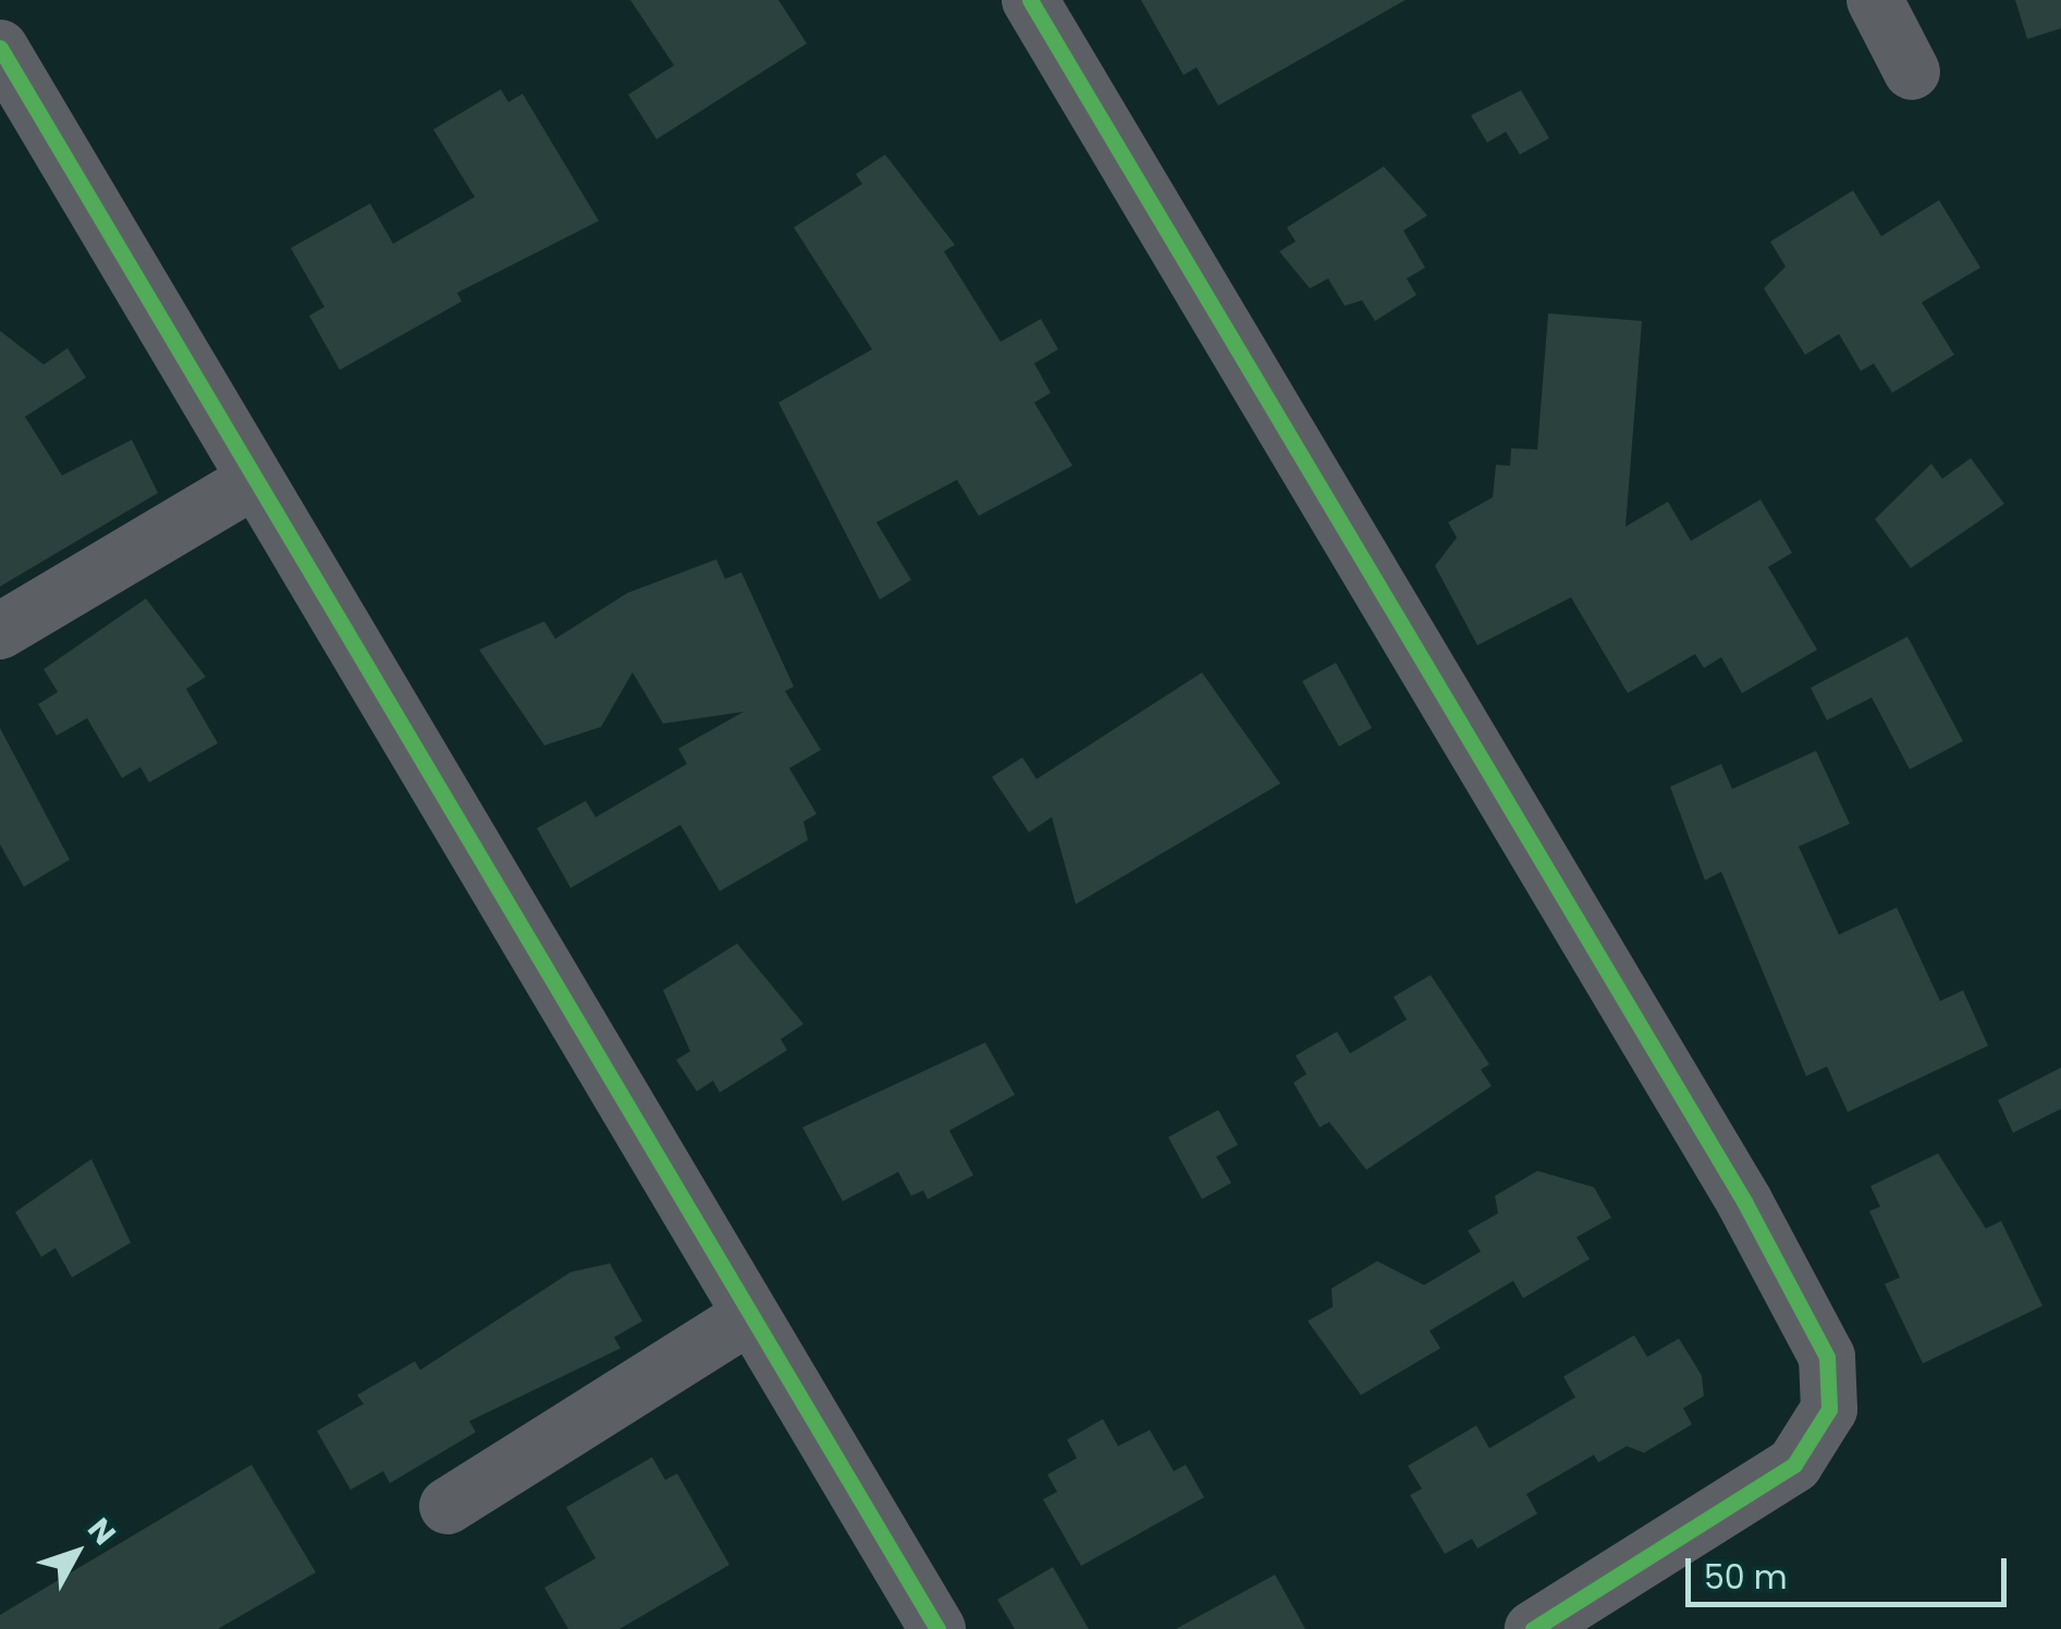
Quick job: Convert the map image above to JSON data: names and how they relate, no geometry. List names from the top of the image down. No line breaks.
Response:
{"scale_bar":"50 m","north":"top right"}
